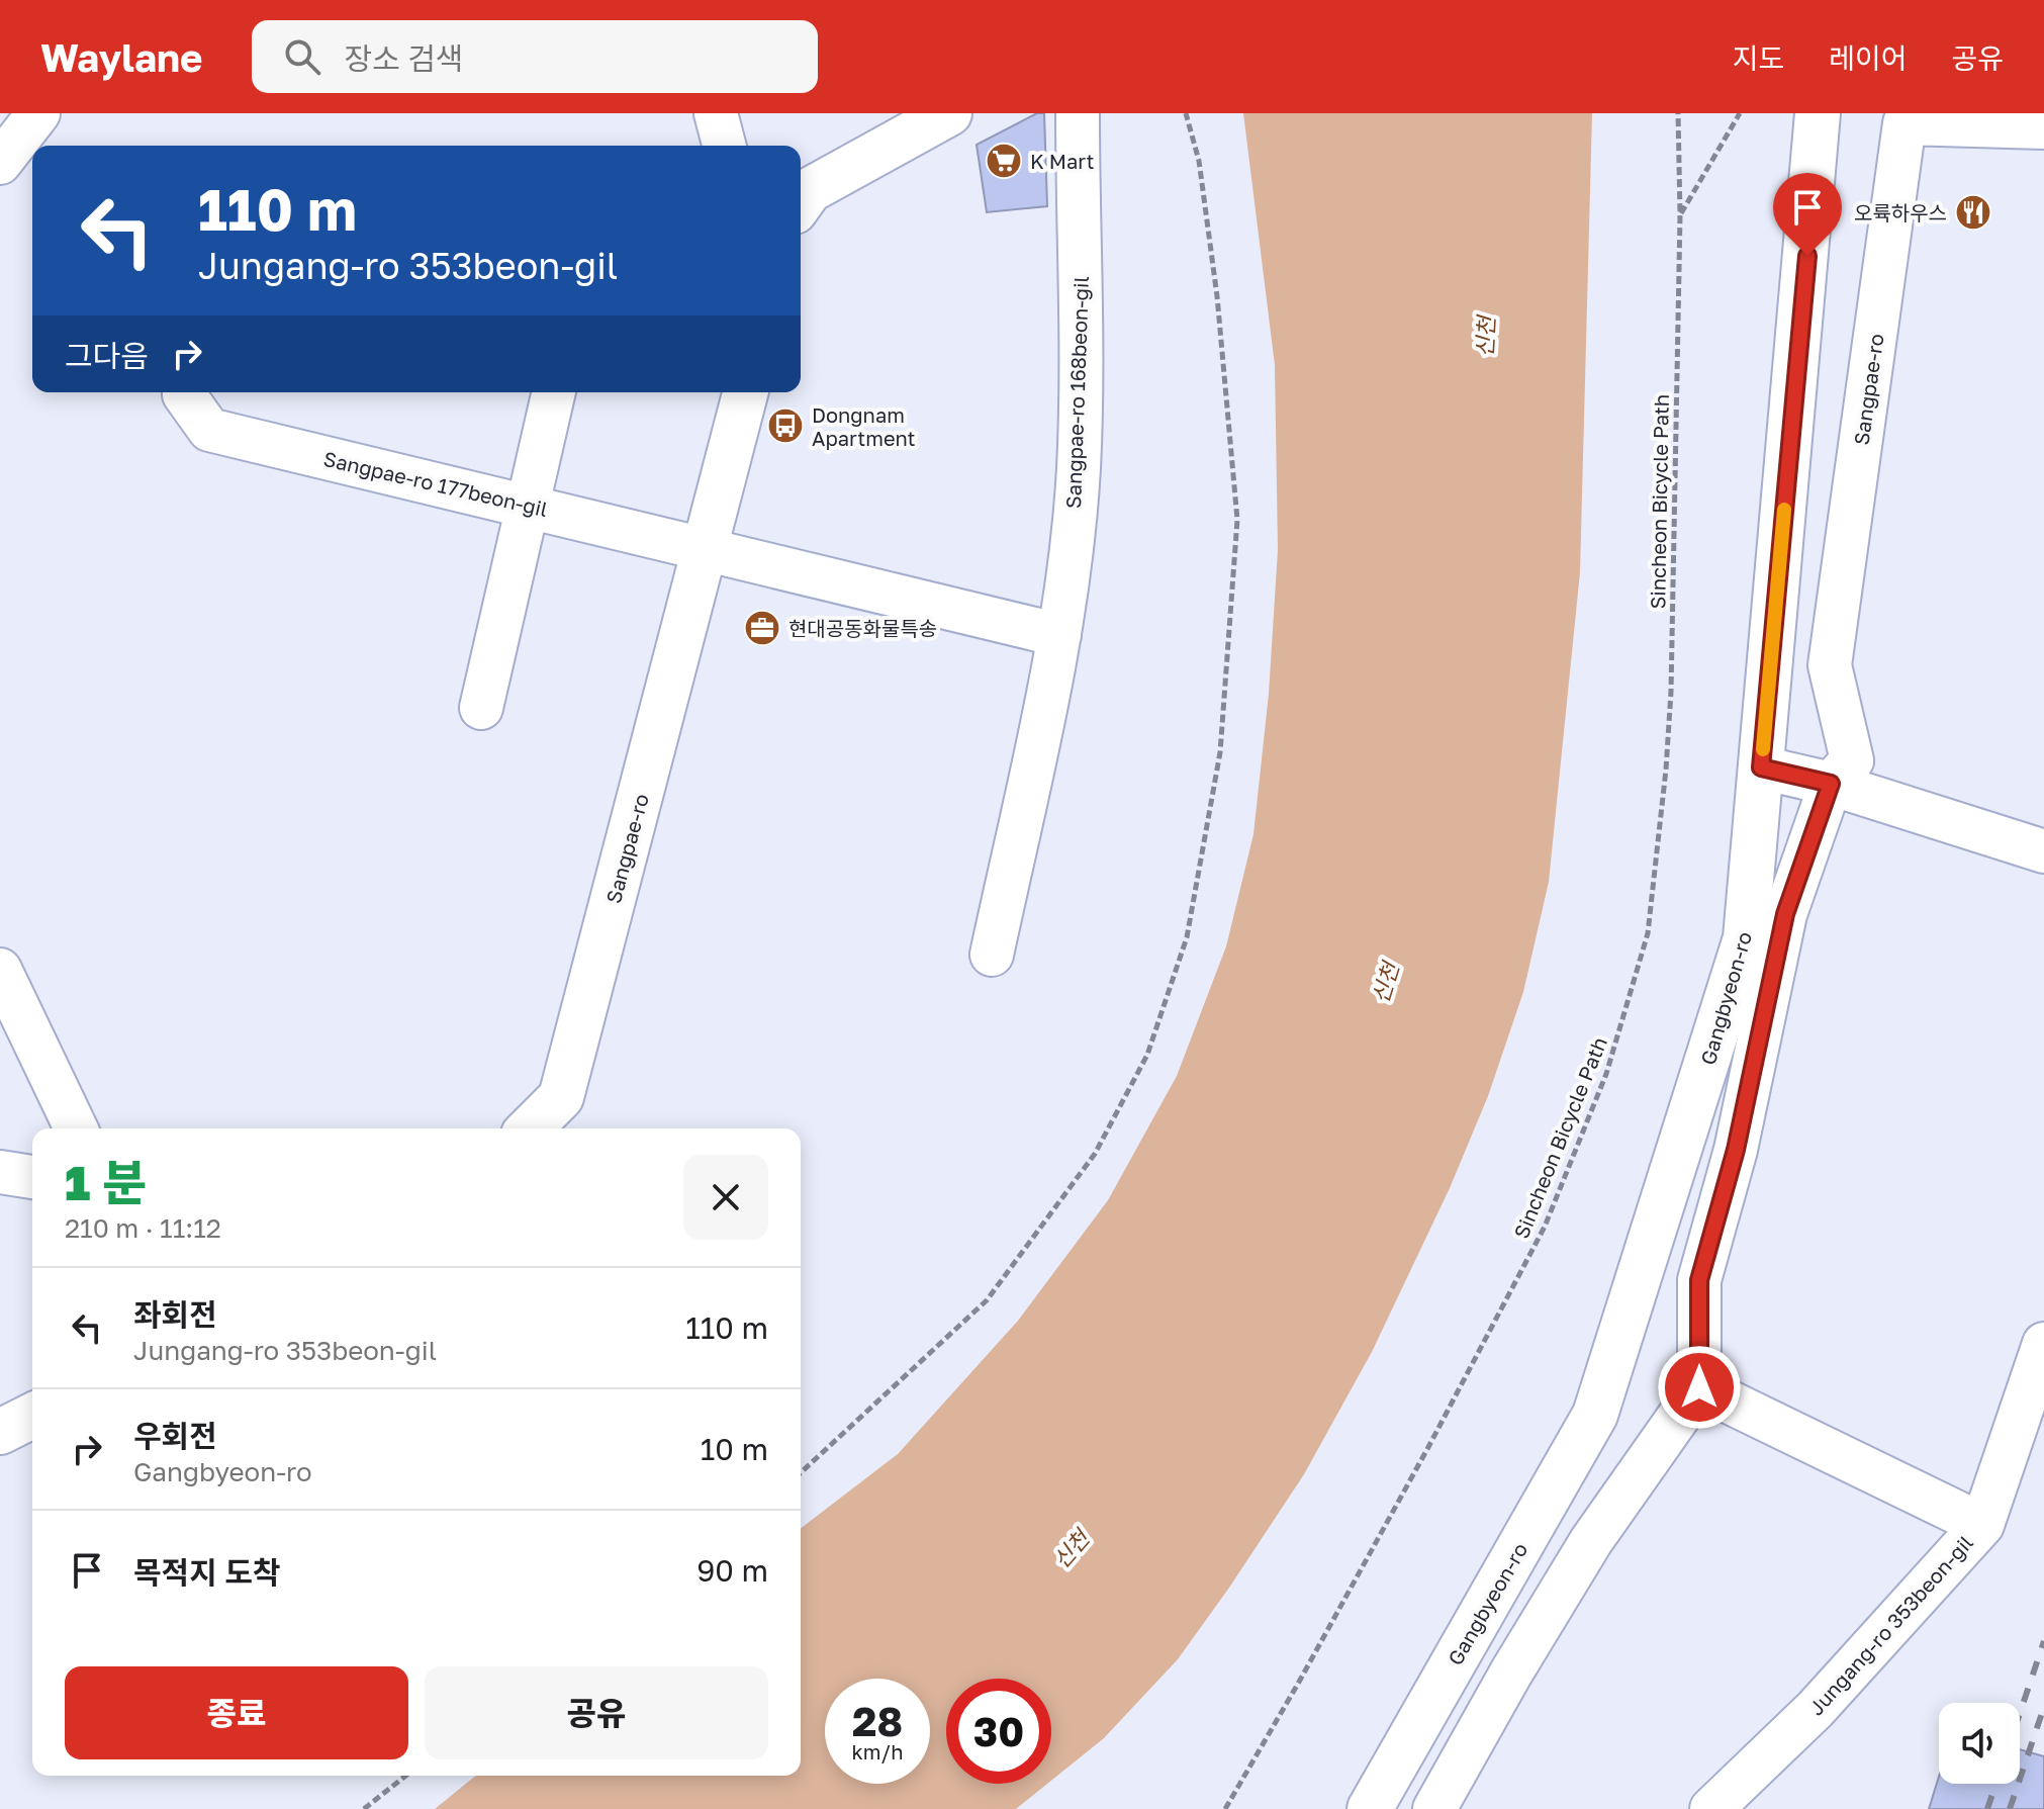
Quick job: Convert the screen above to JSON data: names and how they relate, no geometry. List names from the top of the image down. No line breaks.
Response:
{"streets":{"main road":["Sangpae-ro","Gangbyeon-ro"],"street":["Sangpae-ro 168beon-gil","Sangpae-ro 177beon-gil","Jungang-ro 353beon-gil"],"path":["Sincheon Bicycle Path"]},"crossings":[["Sangpae-ro","Sangpae-ro 177beon-gil"]],"water":["신천"],"places":{"supermarket":["K Mart"],"restaurant":["오륙하우스"],"bus stop":["Dongnam Apartment"],"office":["현대공동화물특송"]},"page":{"header":"Waylane","search":"장소 검색","nav":["지도","레이어","공유"],"turn":["110 m","Jungang-ro 353beon-gil"],"then":"그다음","heading":["1 분","210 m · 11:12"],"list":[{"name":"좌회전","note":"Jungang-ro 353beon-gil","value":"110 m"},{"name":"우회전","note":"Gangbyeon-ro","value":"10 m"},{"name":"목적지 도착","value":"90 m"}],"buttons":["종료","공유"],"speed":"28 km/h","limit":"30"}}
